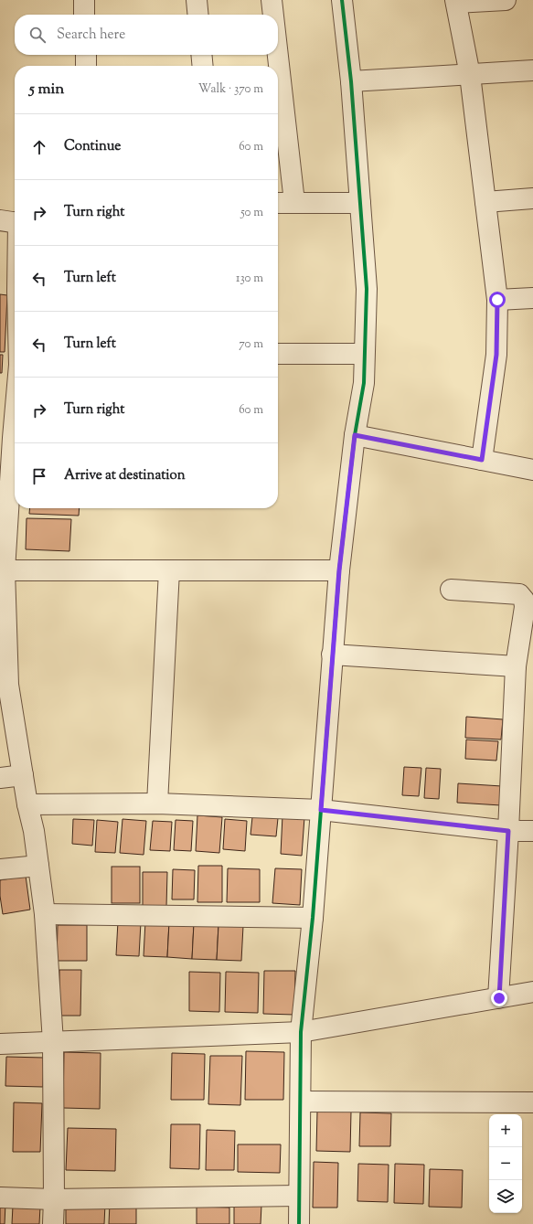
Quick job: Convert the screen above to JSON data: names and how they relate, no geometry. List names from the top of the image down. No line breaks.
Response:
{"page":{"search":"Search here","heading":["5 min","Walk · 370 m"],"list":[["Continue","60 m"],["Turn right","50 m"],["Turn left","130 m"],["Turn left","70 m"],["Turn right","60 m"],"Arrive at destination"],"map_buttons":["+","−"]}}
